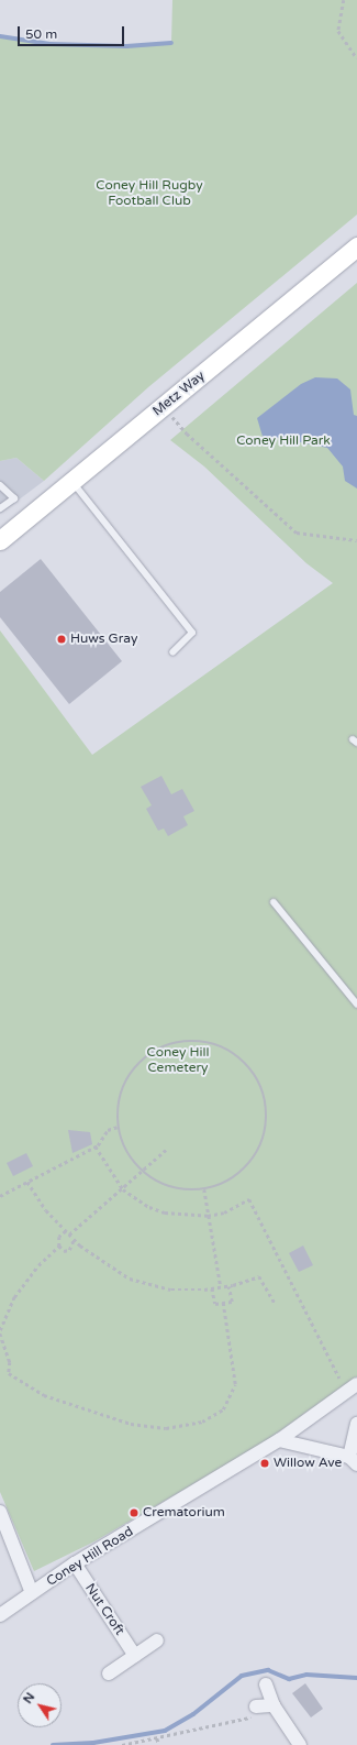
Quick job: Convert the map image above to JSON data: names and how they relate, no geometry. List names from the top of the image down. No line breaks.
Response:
{"streets":{"street":["Metz Way","Coney Hill Road","Nut Croft"]},"crossings":[["Coney Hill Road","Nut Croft"]],"parks":["Coney Hill Rugby Football Club","Coney Hill Park","Coney Hill Cemetery"],"places":["Huws Gray","Willow Ave","Crematorium"],"scale_bar":"50 m","north":"top left"}
